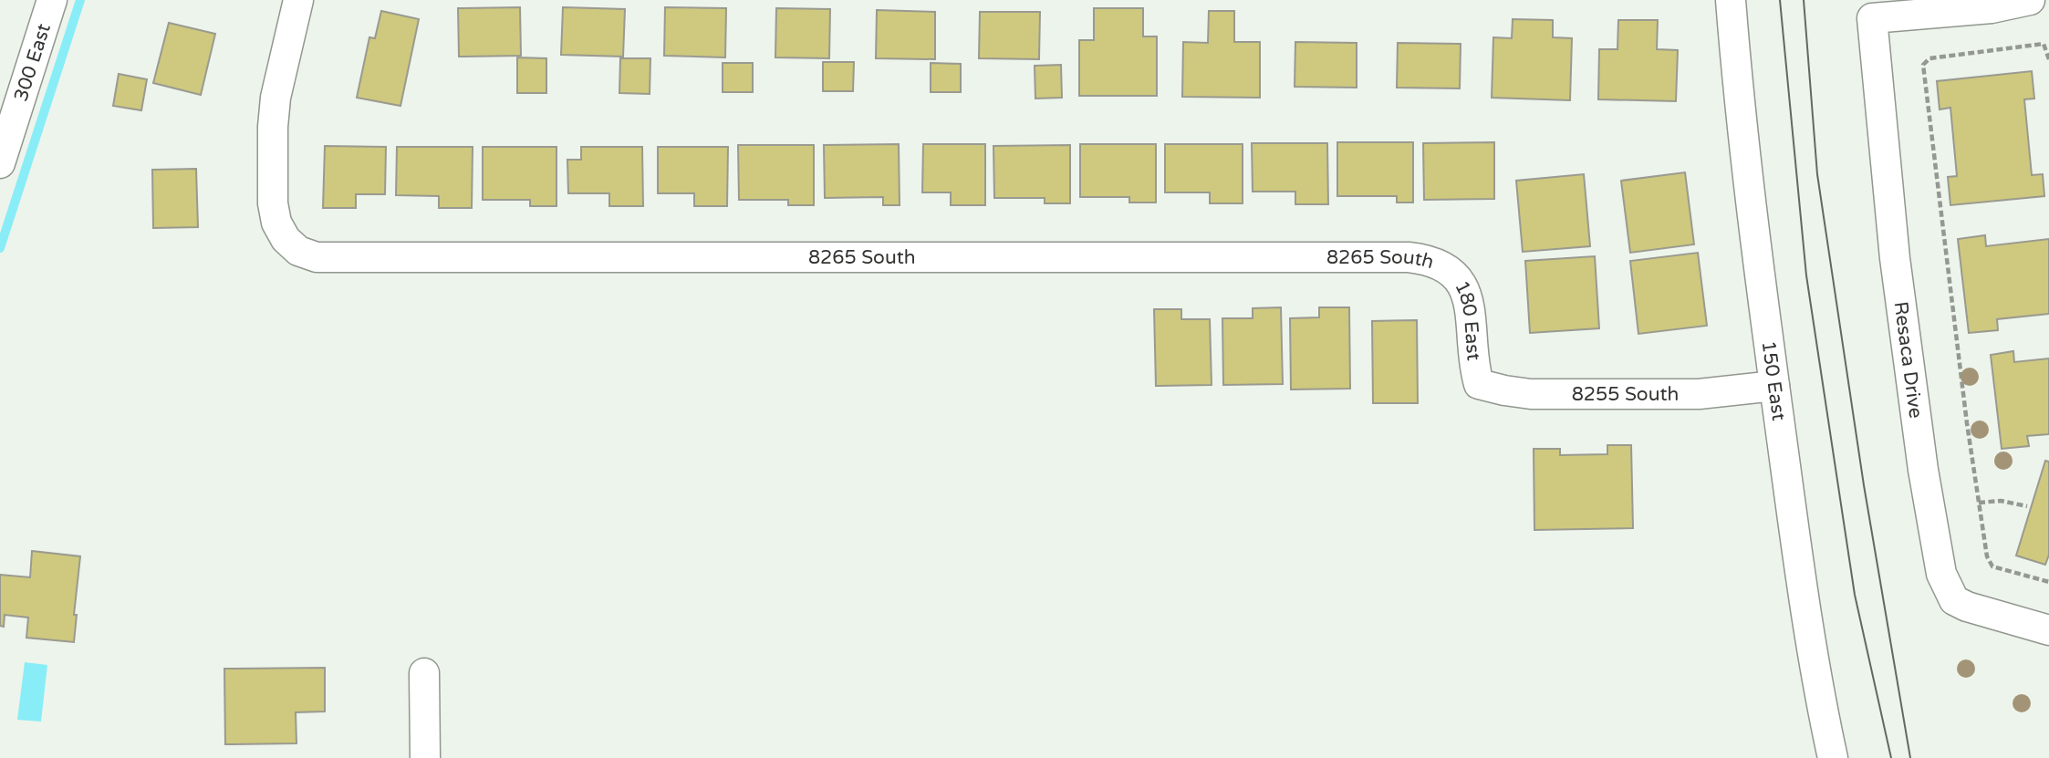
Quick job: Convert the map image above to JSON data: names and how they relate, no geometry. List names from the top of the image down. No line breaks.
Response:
{"streets":{"street":["300 East","8265 South","180 East","Resaca Drive","150 East","8255 South"]},"crossings":[["8265 South","180 East"],["180 East","8255 South"],["150 East","8255 South"]]}
